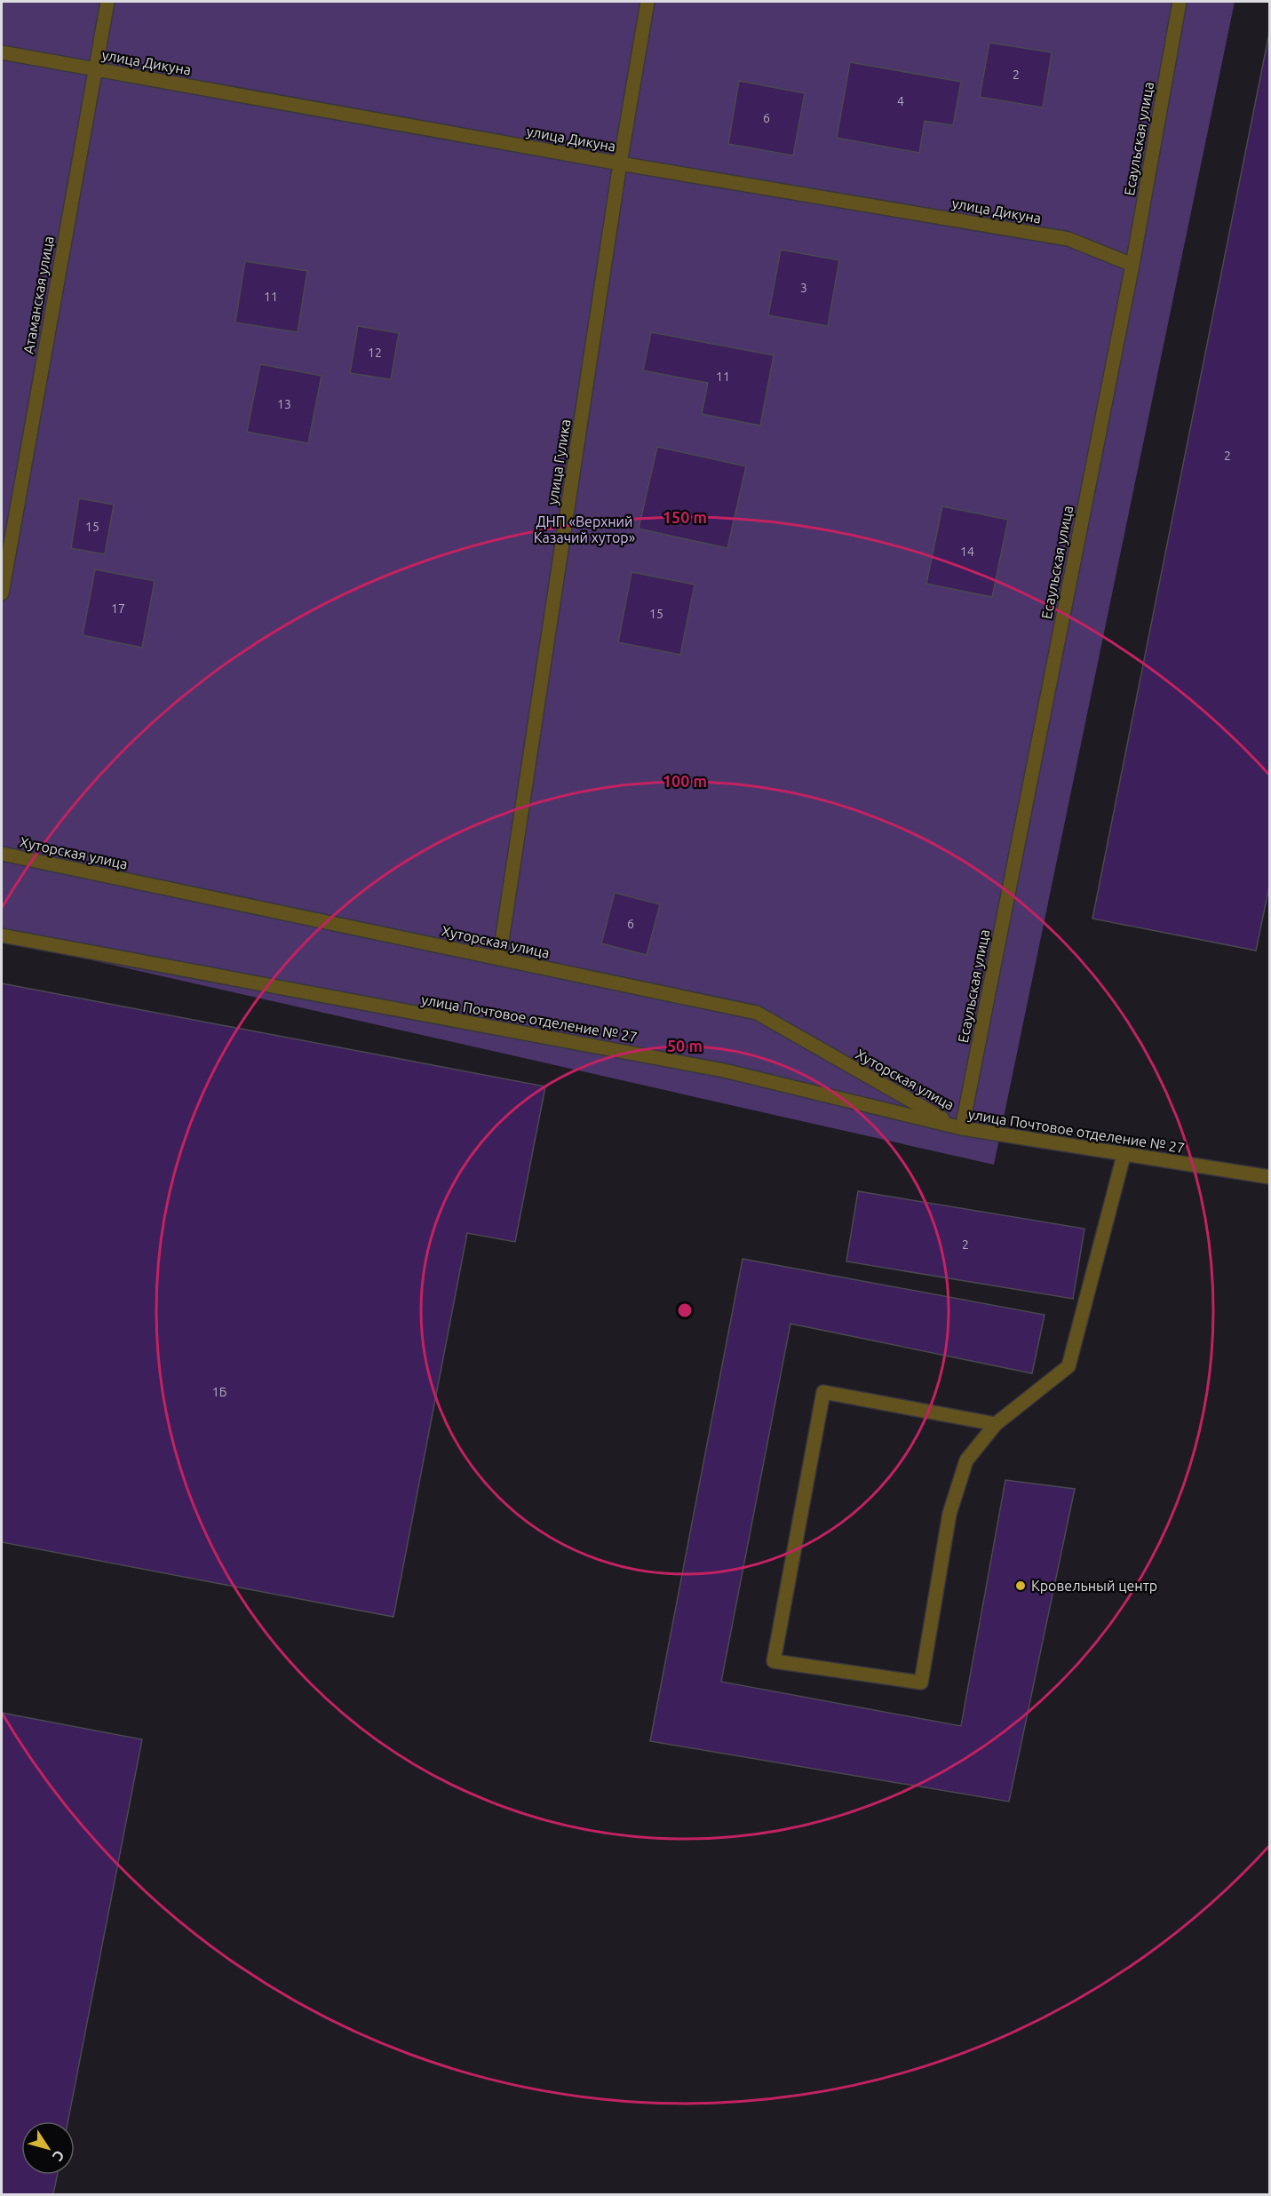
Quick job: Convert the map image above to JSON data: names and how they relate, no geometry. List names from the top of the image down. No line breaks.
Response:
{"streets":{"street":["улица Дикуна","Есаульская улица","Атаманская улица","улица Гулика","Хуторская улица","улица Почтовое отделение № 27"]},"crossings":[["улица Дикуна","Есаульская улица"],["улица Дикуна","Атаманская улица"],["улица Дикуна","улица Гулика"],["Есаульская улица","Хуторская улица"],["Есаульская улица","улица Почтовое отделение № 27"],["улица Гулика","Хуторская улица"],["Хуторская улица","улица Почтовое отделение № 27"]],"parks":["ДНП «Верхний Казачий хутор»"],"places":["Кровельный центр"],"house_numbers":["2","4","6","3","11","12","11","13","2","15","14","17","15","6","2","1Б"],"north":"bottom right","rings":["150 m","100 m","50 m"]}
